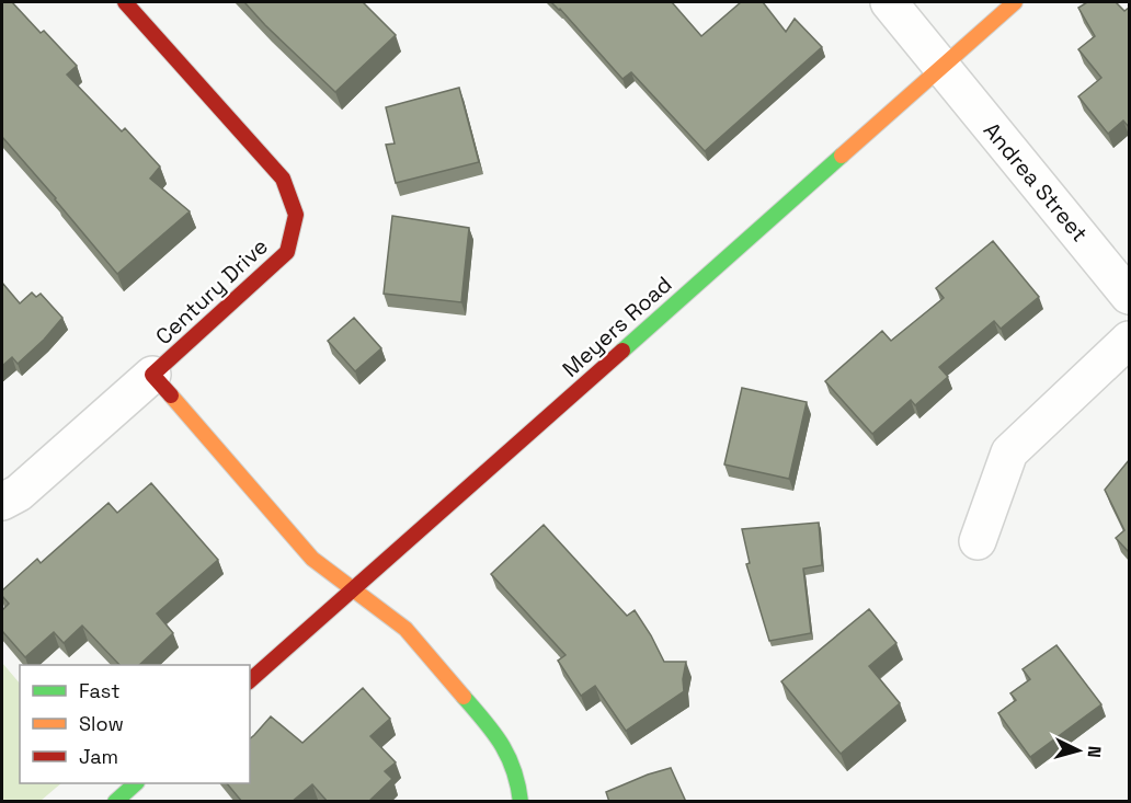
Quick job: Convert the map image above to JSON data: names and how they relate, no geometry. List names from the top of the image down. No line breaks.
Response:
{"streets":{"street":["Andrea Street","Century Drive","Meyers Road"]},"crossings":[["Andrea Street","Meyers Road"],["Century Drive","Meyers Road"]],"legend":["Fast","Slow","Jam"],"north":"right"}
